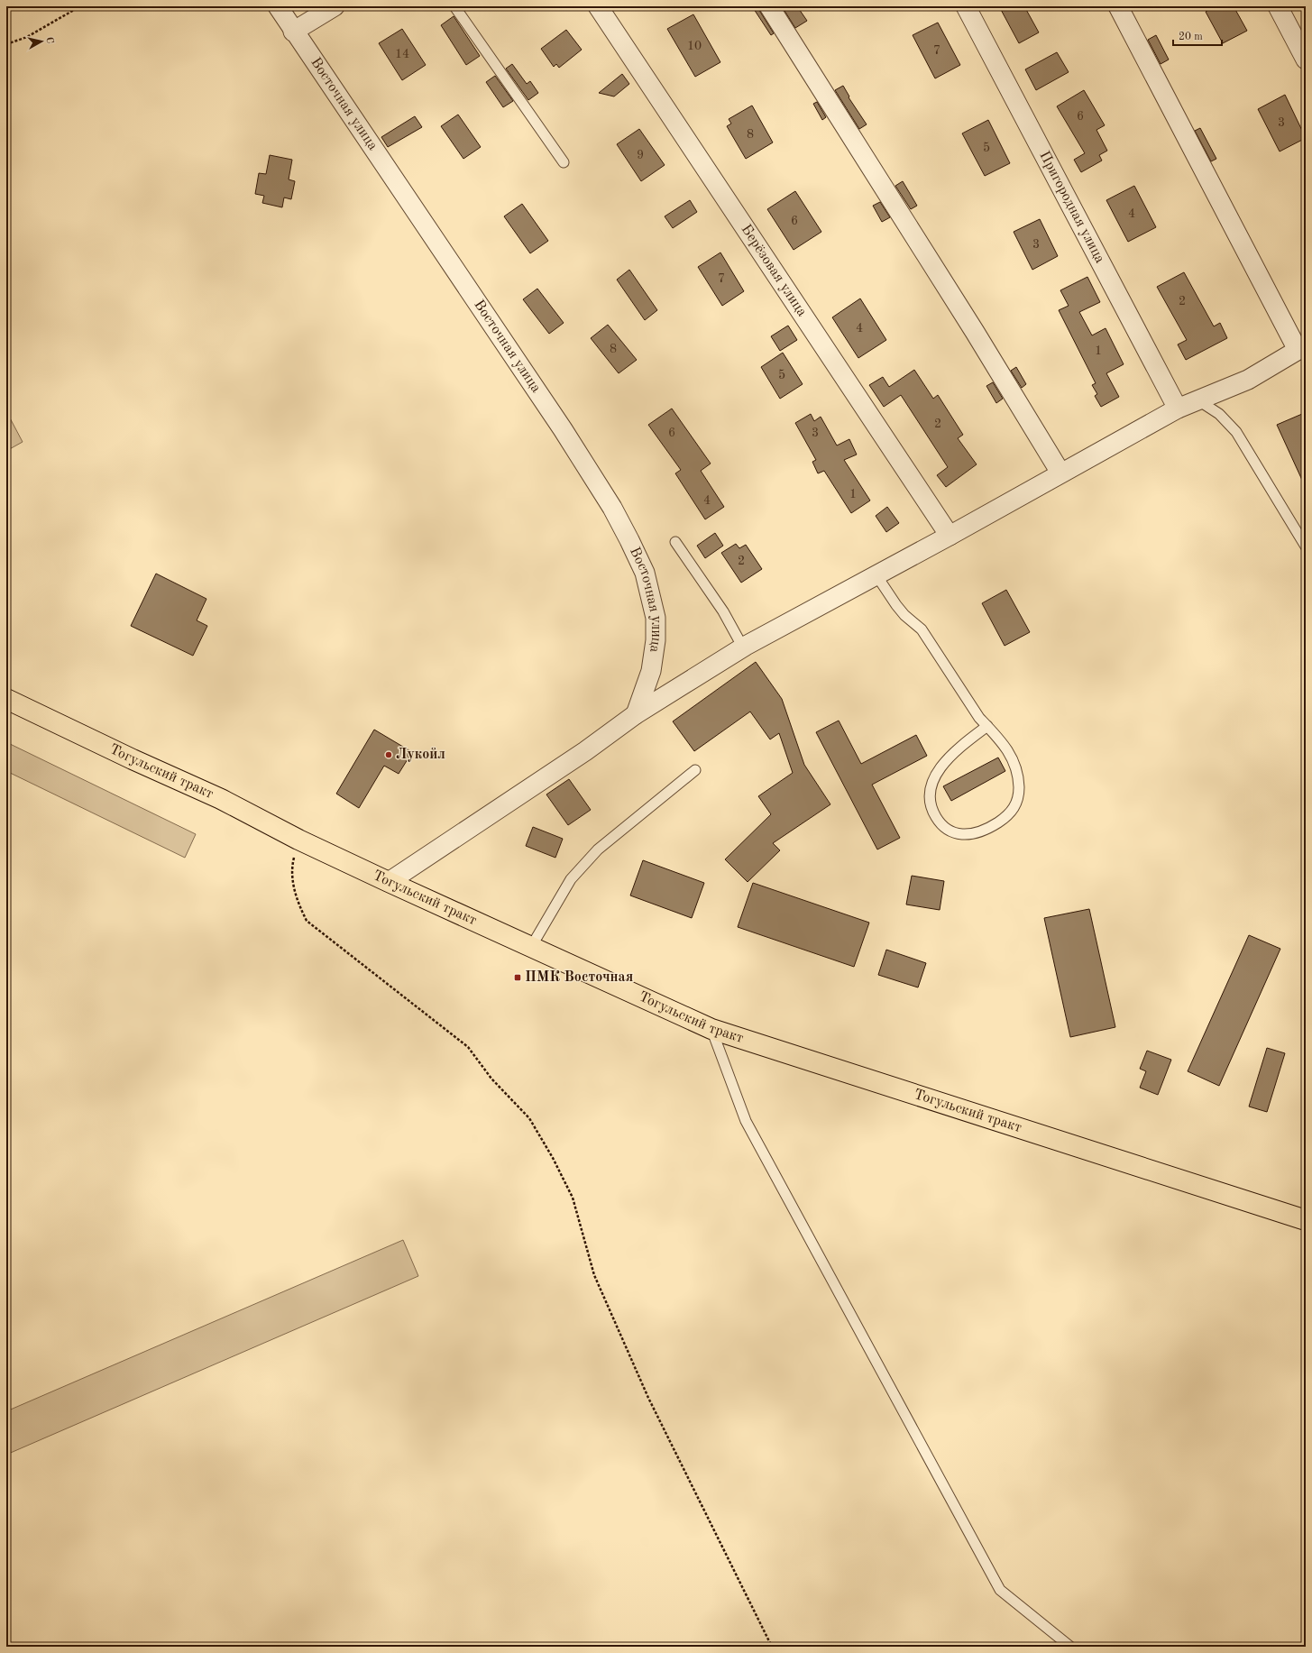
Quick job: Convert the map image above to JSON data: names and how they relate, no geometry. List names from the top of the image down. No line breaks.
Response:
{"streets":{"main road":["Тогульский тракт"],"street":["Восточная улица","Пригородная улица","Берёзовая улица"]},"places":{"other":["Лукойл"],"transit":["ПМК Восточная"]},"house_numbers":["10","7","14","6","3","8","5","9","4","6","3","7","2","4","8","1","5","2","6","3","1","4","2"],"scale_bar":"20 m","north":"right"}
